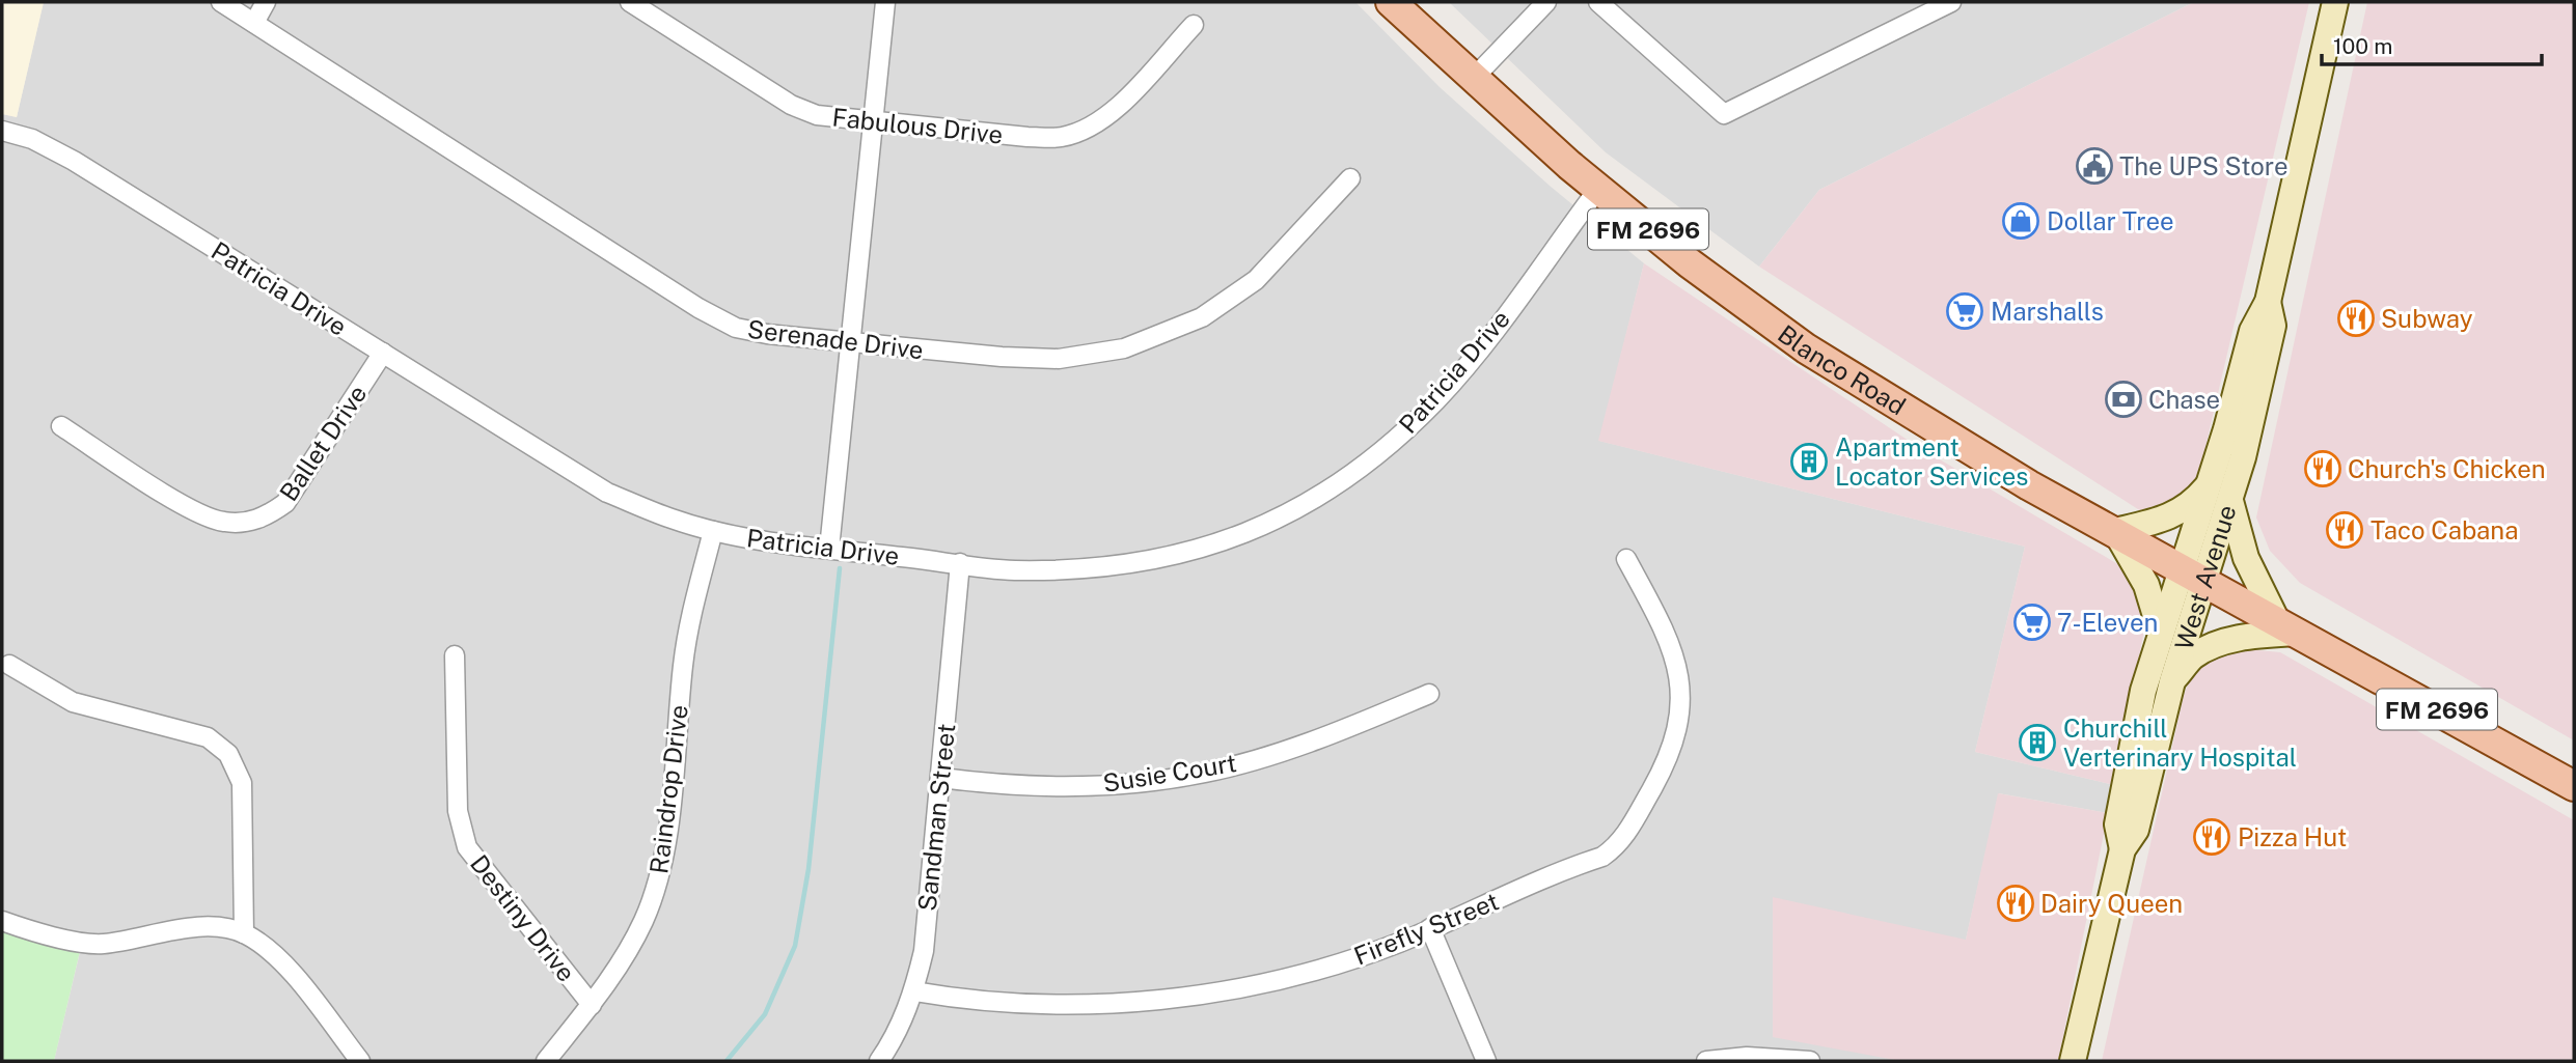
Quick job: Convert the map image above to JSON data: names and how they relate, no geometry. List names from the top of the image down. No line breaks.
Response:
{"streets":{"main road":["FM 2696","Blanco Road","West Avenue"],"street":["Fabulous Drive","Patricia Drive","Serenade Drive","Ballet Drive","Susie Court","Raindrop Drive","Sandman Street","Destiny Drive","Firefly Street"]},"crossings":[["Patricia Drive","Blanco Road"],["Patricia Drive","Ballet Drive"],["Patricia Drive","Raindrop Drive"],["Patricia Drive","Sandman Street"],["Blanco Road","West Avenue"],["Susie Court","Sandman Street"],["Raindrop Drive","Destiny Drive"],["Sandman Street","Firefly Street"]],"places":{"public building":["The UPS Store"],"shop":["Dollar Tree"],"supermarket":["Marshalls","7-Eleven"],"restaurant":["Subway","Church's Chicken","Taco Cabana","Pizza Hut","Dairy Queen"],"bank":["Chase"],"building":["Apartment Locator Services","Churchill Verterinary Hospital"]},"scale_bar":"100 m"}
